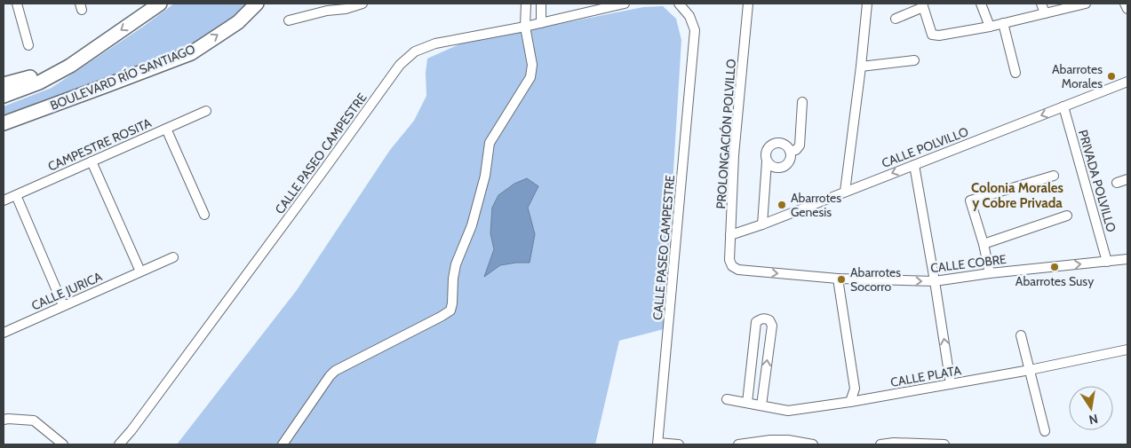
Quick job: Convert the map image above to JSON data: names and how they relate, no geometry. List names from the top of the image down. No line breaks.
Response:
{"streets":{"main road":["BOULEVARD RÍO SANTIAGO"],"street":["PROLONGACIÓN POLVILLO","CAMPESTRE ROSITA","CALLE POLVILLO","CALLE PASEO CAMPESTRE","PRIVADA POLVILLO","CALLE COBRE","CALLE JURICA","CALLE PLATA"]},"crossings":[["PROLONGACIÓN POLVILLO","CALLE POLVILLO"],["PROLONGACIÓN POLVILLO","CALLE COBRE"],["CALLE POLVILLO","PRIVADA POLVILLO"],["PRIVADA POLVILLO","CALLE COBRE"]],"one_way":["CALLE POLVILLO","CALLE COBRE"],"districts":["Colonia Morales y Cobre Privada"],"places":["Abarrotes Morales","Abarrotes Genesis","Abarrotes Susy","Abarrotes Socorro"],"north":"bottom"}
